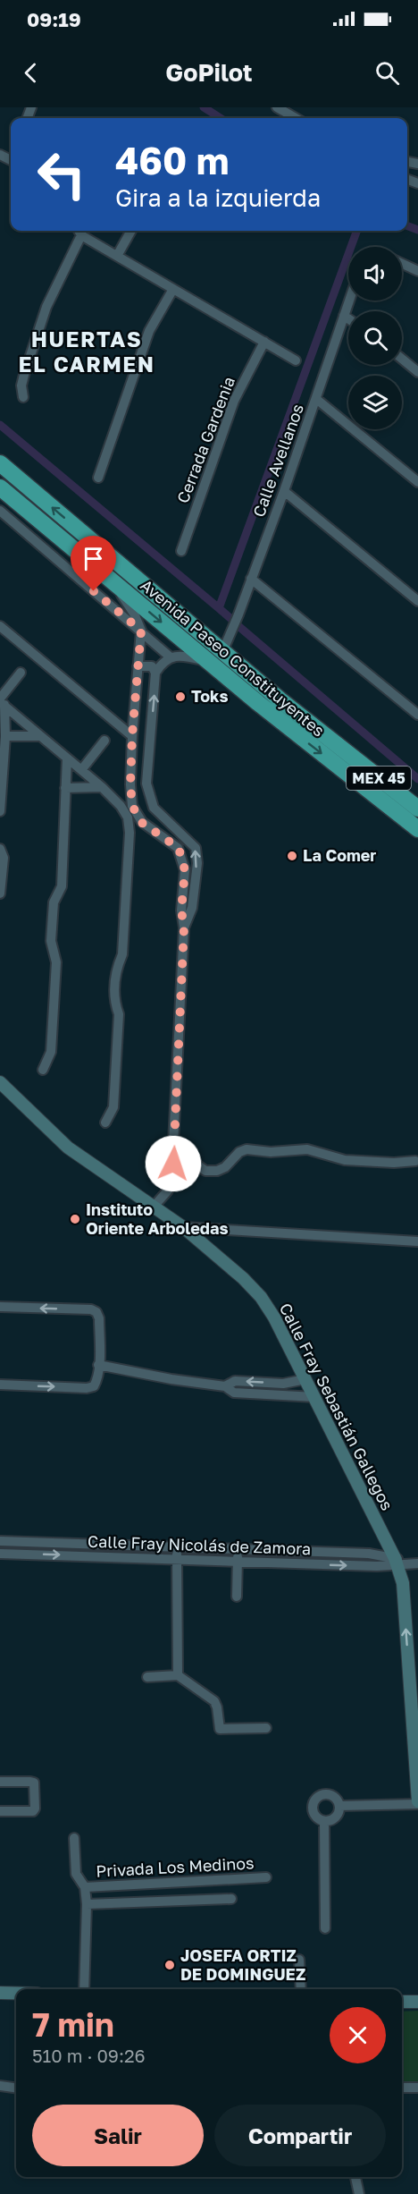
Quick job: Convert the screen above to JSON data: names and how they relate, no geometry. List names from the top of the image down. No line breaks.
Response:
{"streets":{"highway":["Avenida Paseo Constituyentes","MEX 45"],"street":["Cerrada Gardenia","Calle Avellanos","Calle Fray Sebastián Gallegos","Calle Fray Nicolás de Zamora","Privada Los Medinos"]},"crossings":[["Calle Avellanos","Avenida Paseo Constituyentes"],["Calle Fray Sebastián Gallegos","Calle Fray Nicolás de Zamora"]],"districts":["HUERTAS EL CARMEN"],"places":["Toks","La Comer","Instituto Oriente Arboledas","JOSEFA ORTIZ DE DOMINGUEZ"],"page":{"status":"09:19","header":"GoPilot","turn":["460 m","Gira a la izquierda"],"heading":["7 min","510 m · 09:26"],"buttons":["Salir","Compartir"]}}
